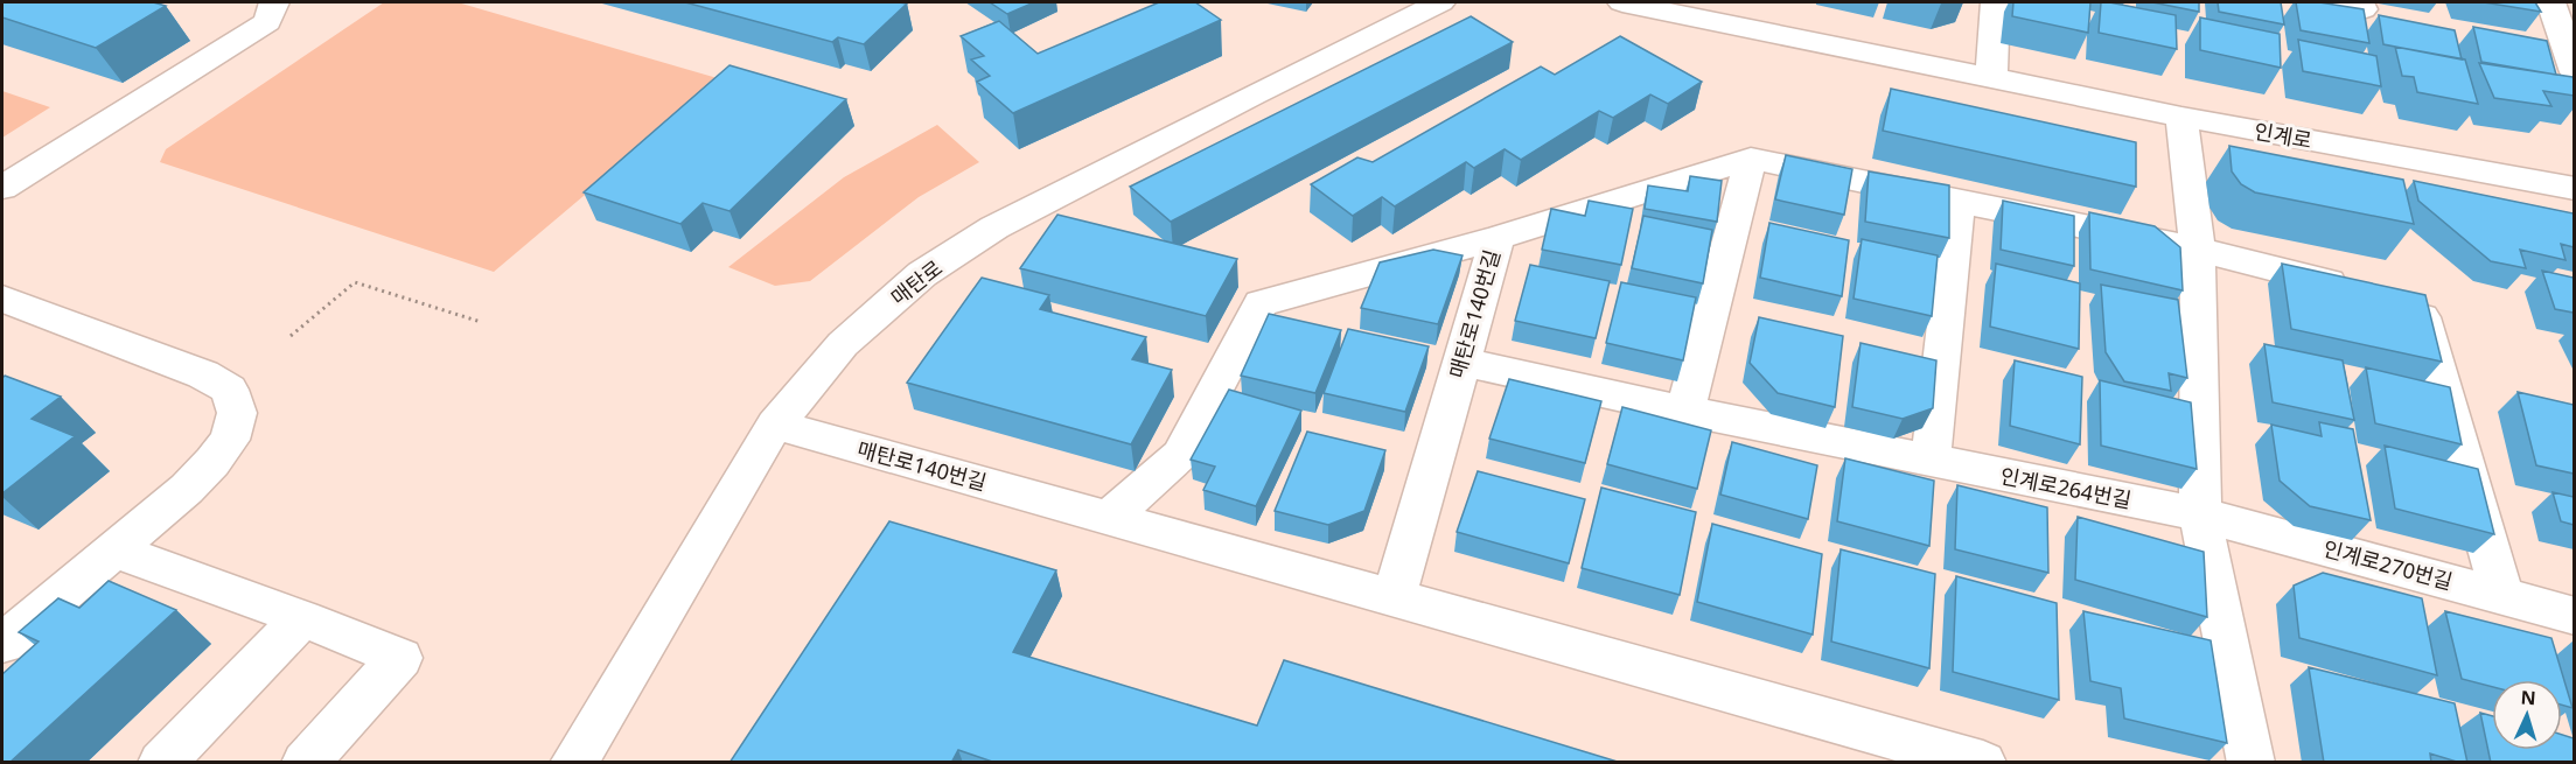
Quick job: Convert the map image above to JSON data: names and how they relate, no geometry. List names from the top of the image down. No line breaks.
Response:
{"streets":{"street":["인계로","매탄로","매탄로140번길","인계로264번길","인계로270번길"]},"crossings":[["매탄로","매탄로140번길"],["매탄로140번길","인계로264번길"],["인계로264번길","인계로270번길"]],"north":"top"}
